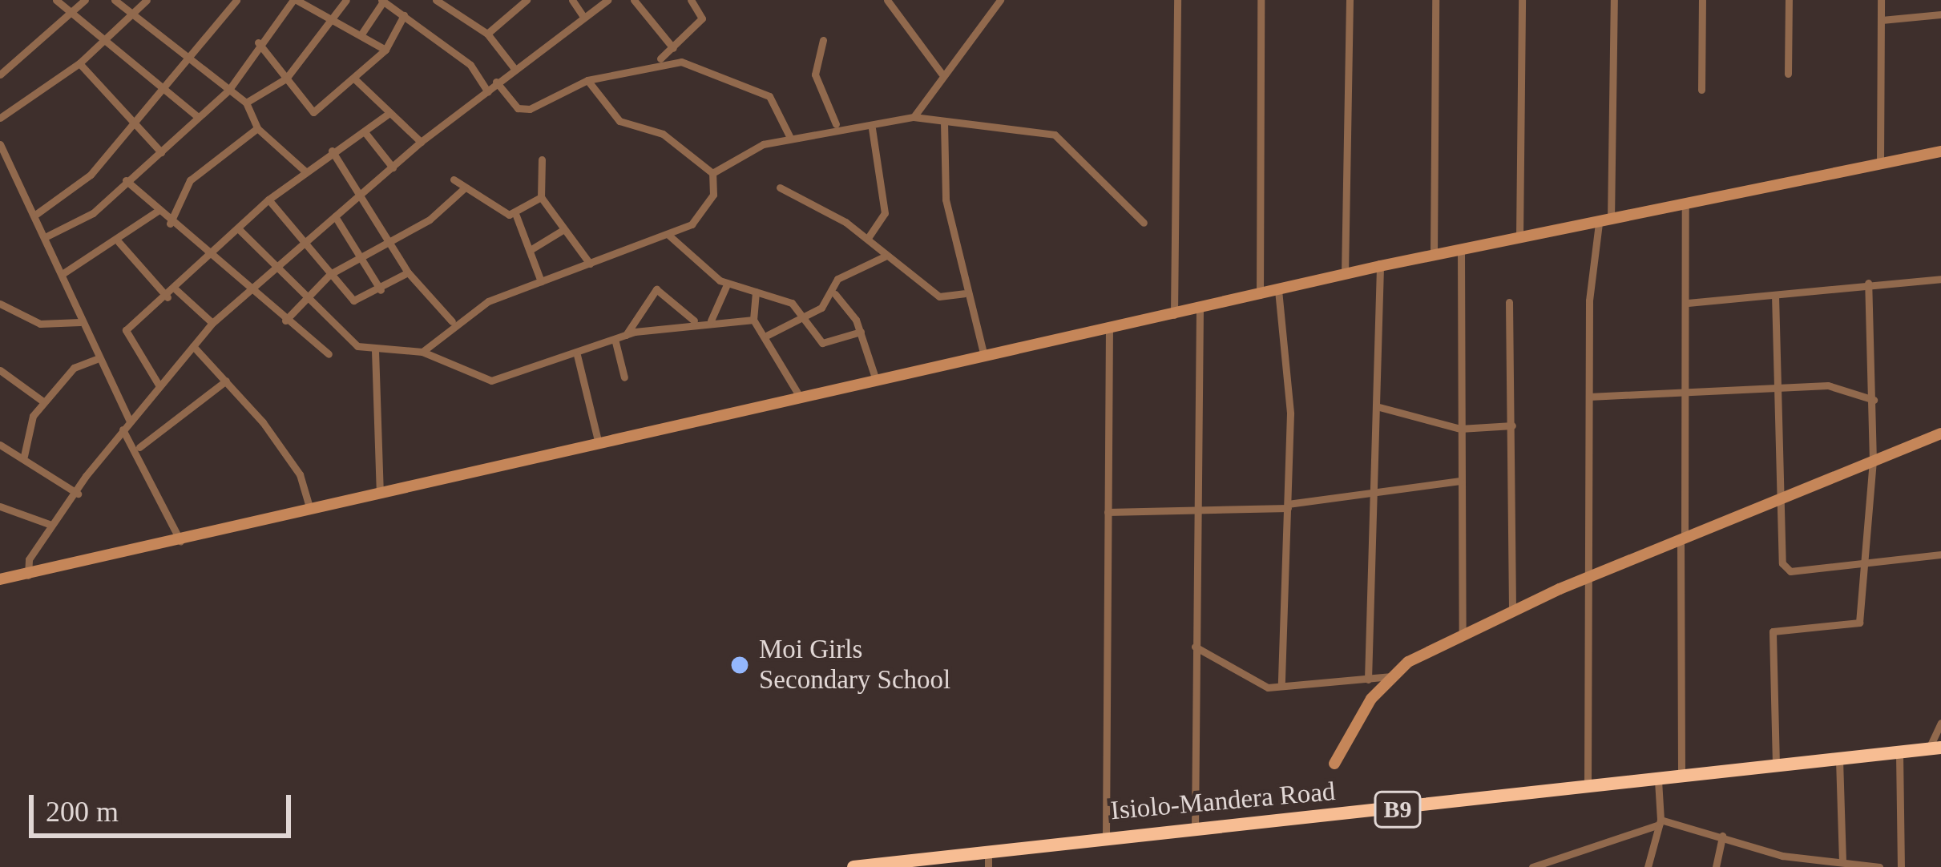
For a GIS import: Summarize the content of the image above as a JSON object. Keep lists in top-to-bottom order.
{
  "streets": {
    "highway": ["Isiolo-Mandera Road", "B9"]
  },
  "places": ["Moi Girls Secondary School"],
  "scale_bar": "200 m"
}
